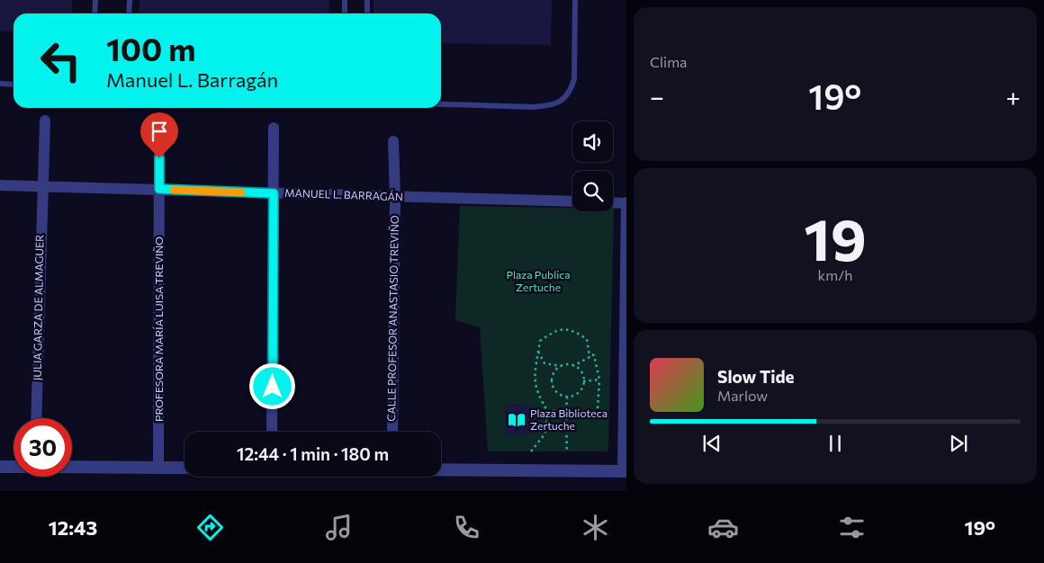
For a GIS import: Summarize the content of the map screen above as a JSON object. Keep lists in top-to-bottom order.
{
  "streets": {
    "street": [
      "MANUEL L. BARRAGÁN",
      "JULIA GARZA DE ALMAGUER",
      "CALLE PROFESOR ANASTASIO TREVIÑO",
      "PROFESORA MARÍA LUISA TREVIÑO"
    ]
  },
  "crossings": [
    ["MANUEL L. BARRAGÁN", "JULIA GARZA DE ALMAGUER"],
    ["MANUEL L. BARRAGÁN", "CALLE PROFESOR ANASTASIO TREVIÑO"],
    ["MANUEL L. BARRAGÁN", "PROFESORA MARÍA LUISA TREVIÑO"]
  ],
  "parks": ["Plaza Publica Zertuche"],
  "places": {
    "library": ["Plaza Biblioteca Zertuche"]
  },
  "page": {
    "tile": [
      "Clima",
      ["19", "km/h"]
    ],
    "turn": ["100 m", "Manuel L. Barragán"],
    "heat": ["−", "19°", "+"],
    "song": ["Slow Tide", "Marlow"],
    "limit": "30",
    "trip": "12:44 · 1 min · 180 m",
    "tabs": ["12:43", "19°"]
  }
}
